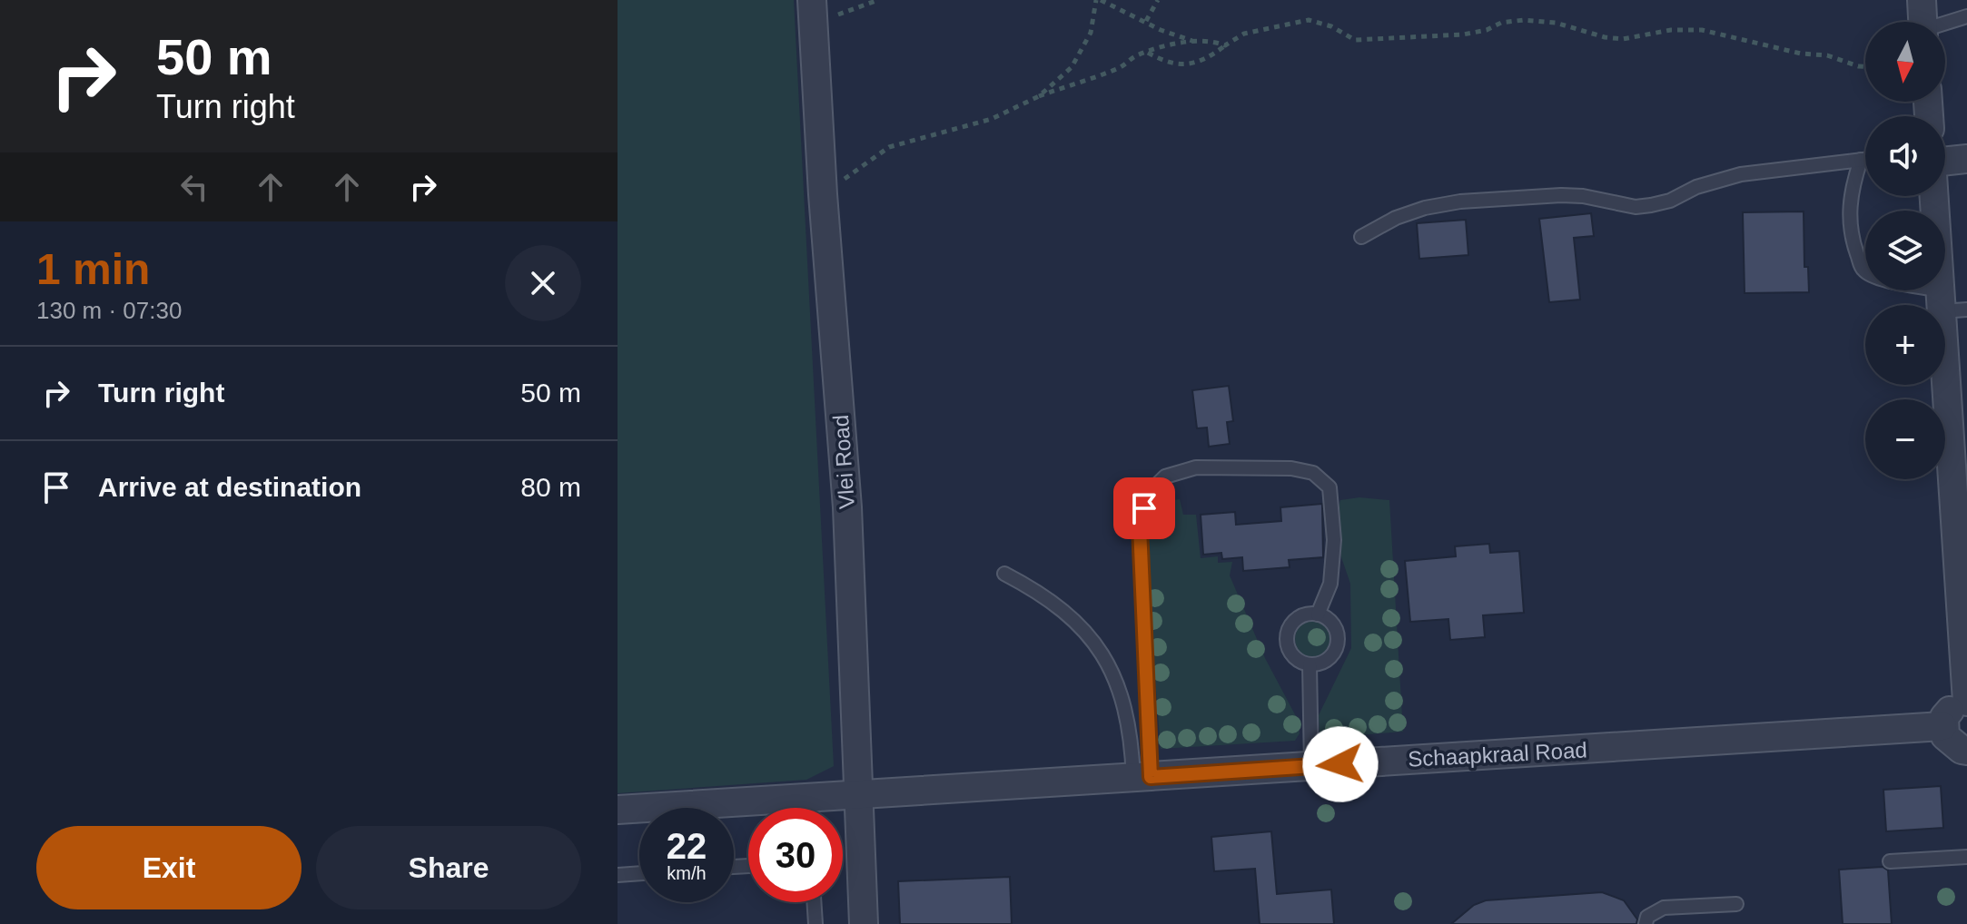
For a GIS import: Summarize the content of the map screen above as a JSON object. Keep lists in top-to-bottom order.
{
  "streets": {
    "street": ["Vlei Road", "Schaapkraal Road"]
  },
  "crossings": [
    ["Vlei Road", "Schaapkraal Road"]
  ],
  "north": "bottom",
  "page": {
    "turn": ["50 m", "Turn right"],
    "map_buttons": ["+", "−"],
    "heading": ["1 min", "130 m · 07:30"],
    "list": [
      {
        "name": "Turn right",
        "value": "50 m"
      },
      {
        "name": "Arrive at destination",
        "value": "80 m"
      }
    ],
    "speed": "22 km/h",
    "limit": "30",
    "buttons": ["Exit", "Share"]
  }
}
